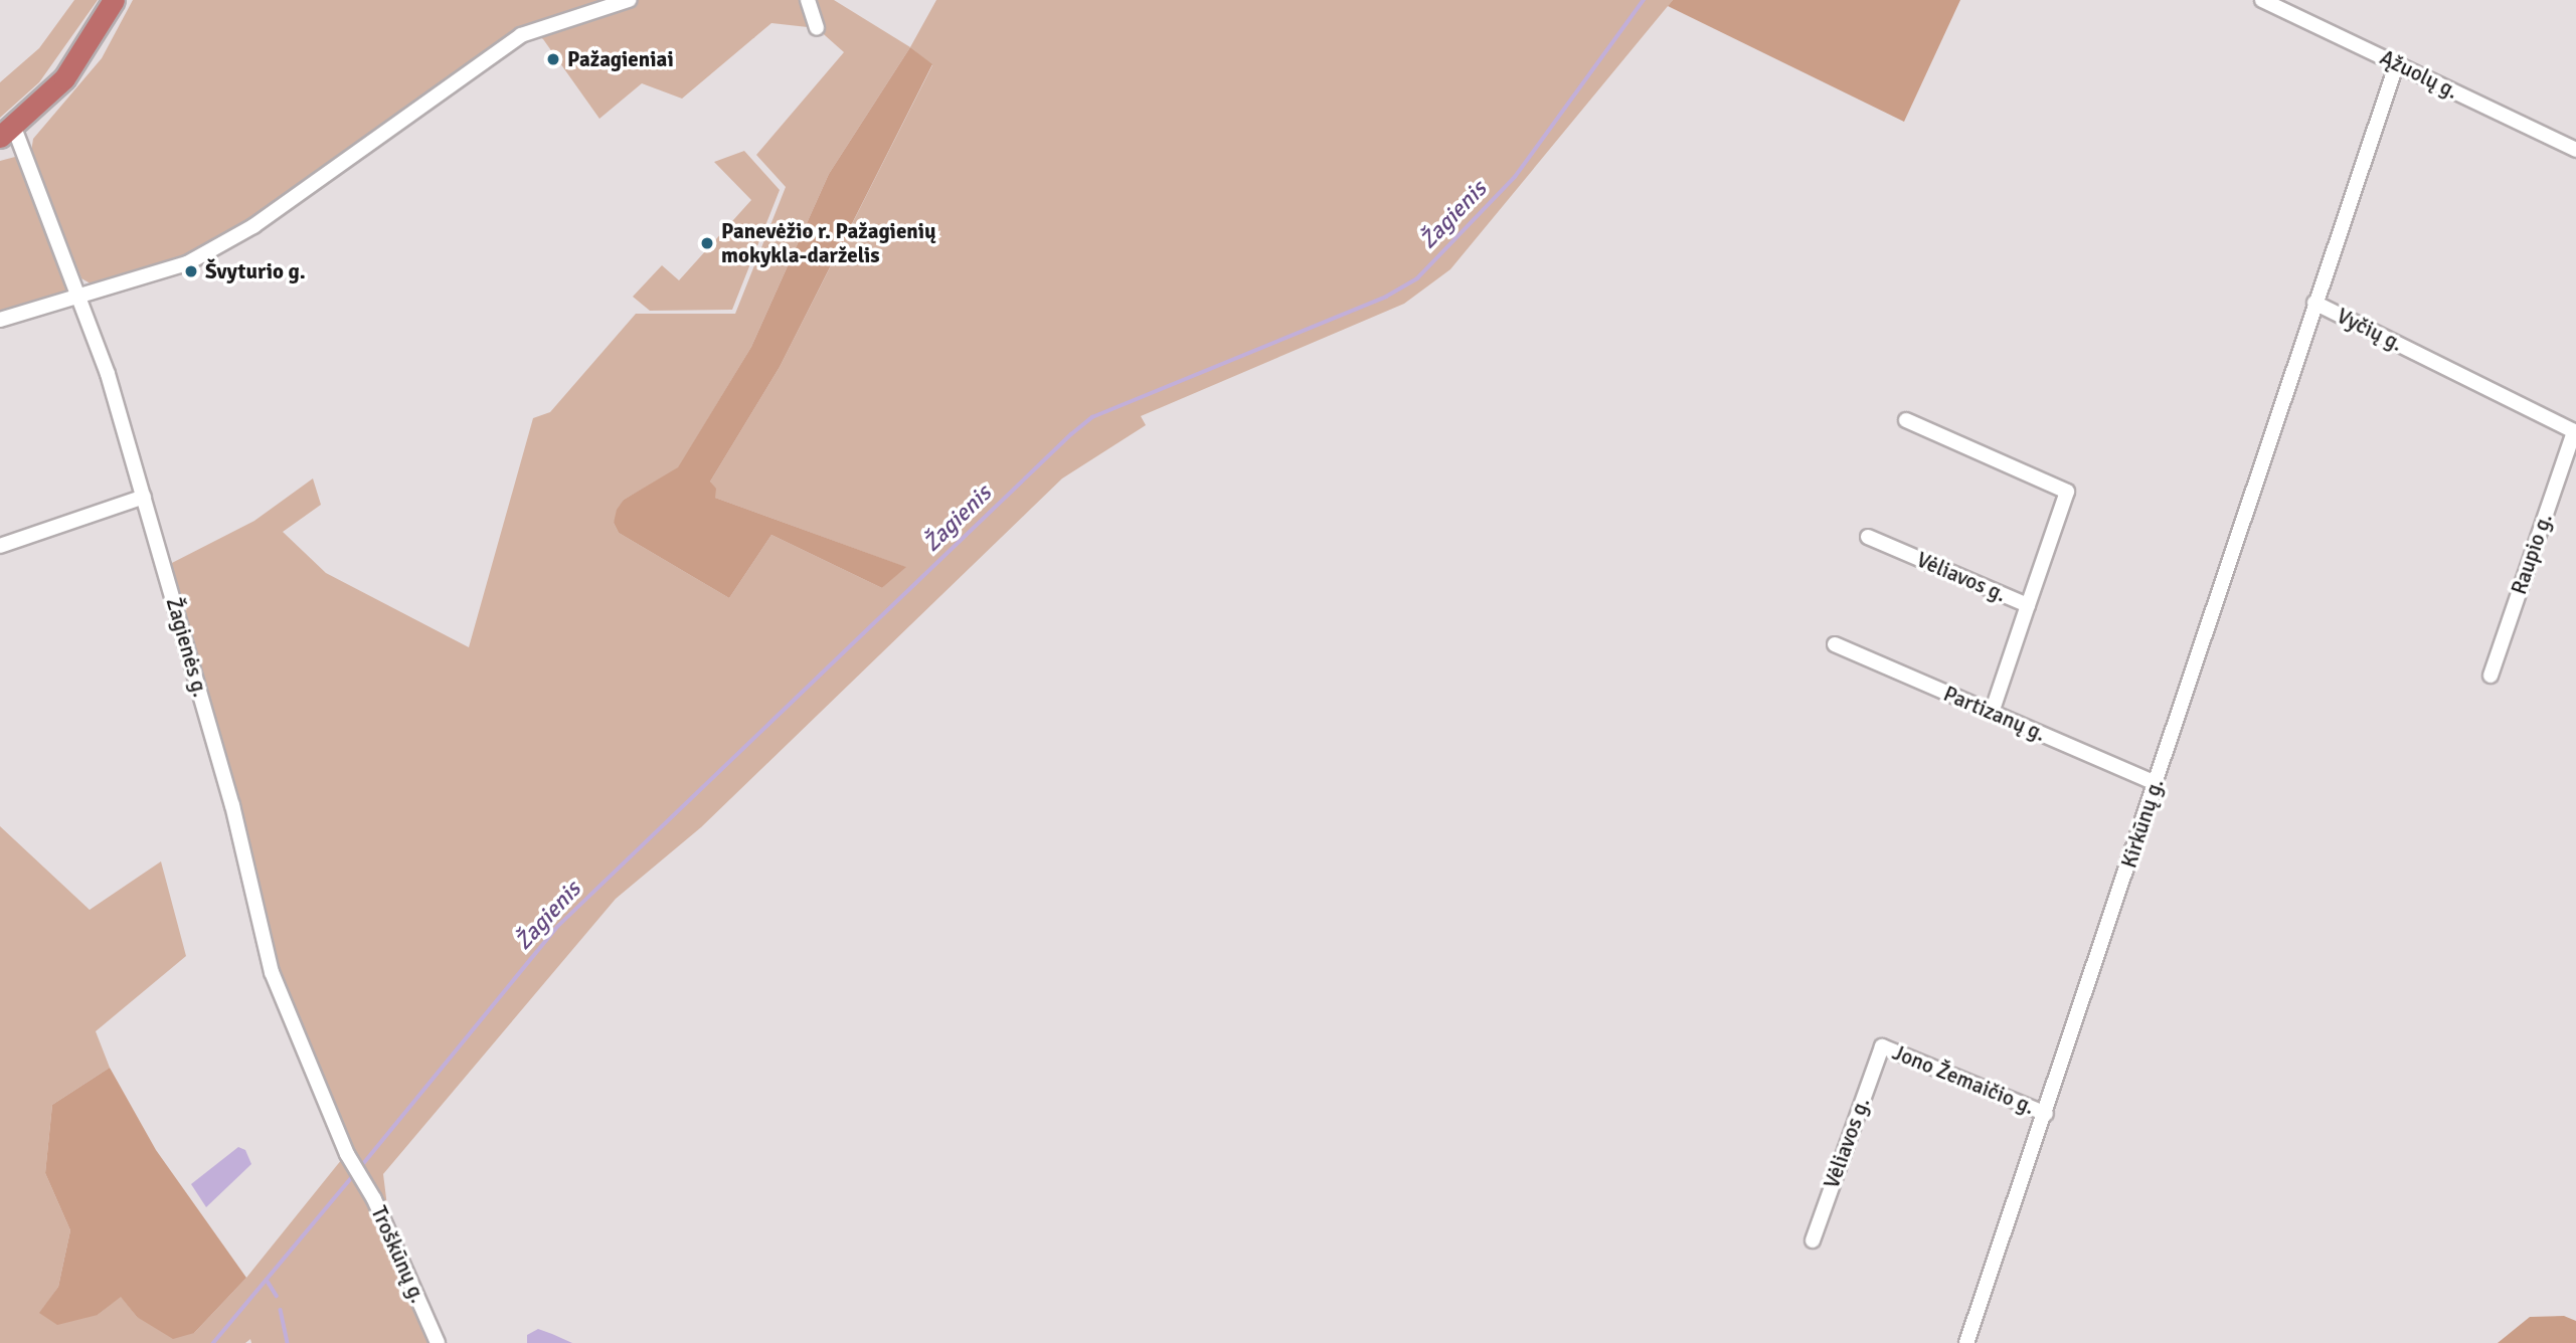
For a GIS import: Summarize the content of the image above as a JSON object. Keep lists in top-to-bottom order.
{
  "streets": {
    "street": [
      "Ąžuolų g.",
      "Vyčių g.",
      "Raupio g.",
      "Vėliavos g.",
      "Žagienės g.",
      "Partizanų g.",
      "Kirkūnų g.",
      "Jono Žemaičio g.",
      "Troškūnų g."
    ]
  },
  "crossings": [
    ["Ąžuolų g.", "Vyčių g."],
    ["Vyčių g.", "Raupio g."],
    ["Vyčių g.", "Kirkūnų g."],
    ["Vėliavos g.", "Partizanų g."],
    ["Vėliavos g.", "Jono Žemaičio g."],
    ["Žagienės g.", "Troškūnų g."],
    ["Partizanų g.", "Kirkūnų g."],
    ["Kirkūnų g.", "Jono Žemaičio g."]
  ],
  "water": ["Žagienis"],
  "places": ["Pažagieniai", "Panevėžio r. Pažagienių mokykla-darželis", "Švyturio g."]
}
